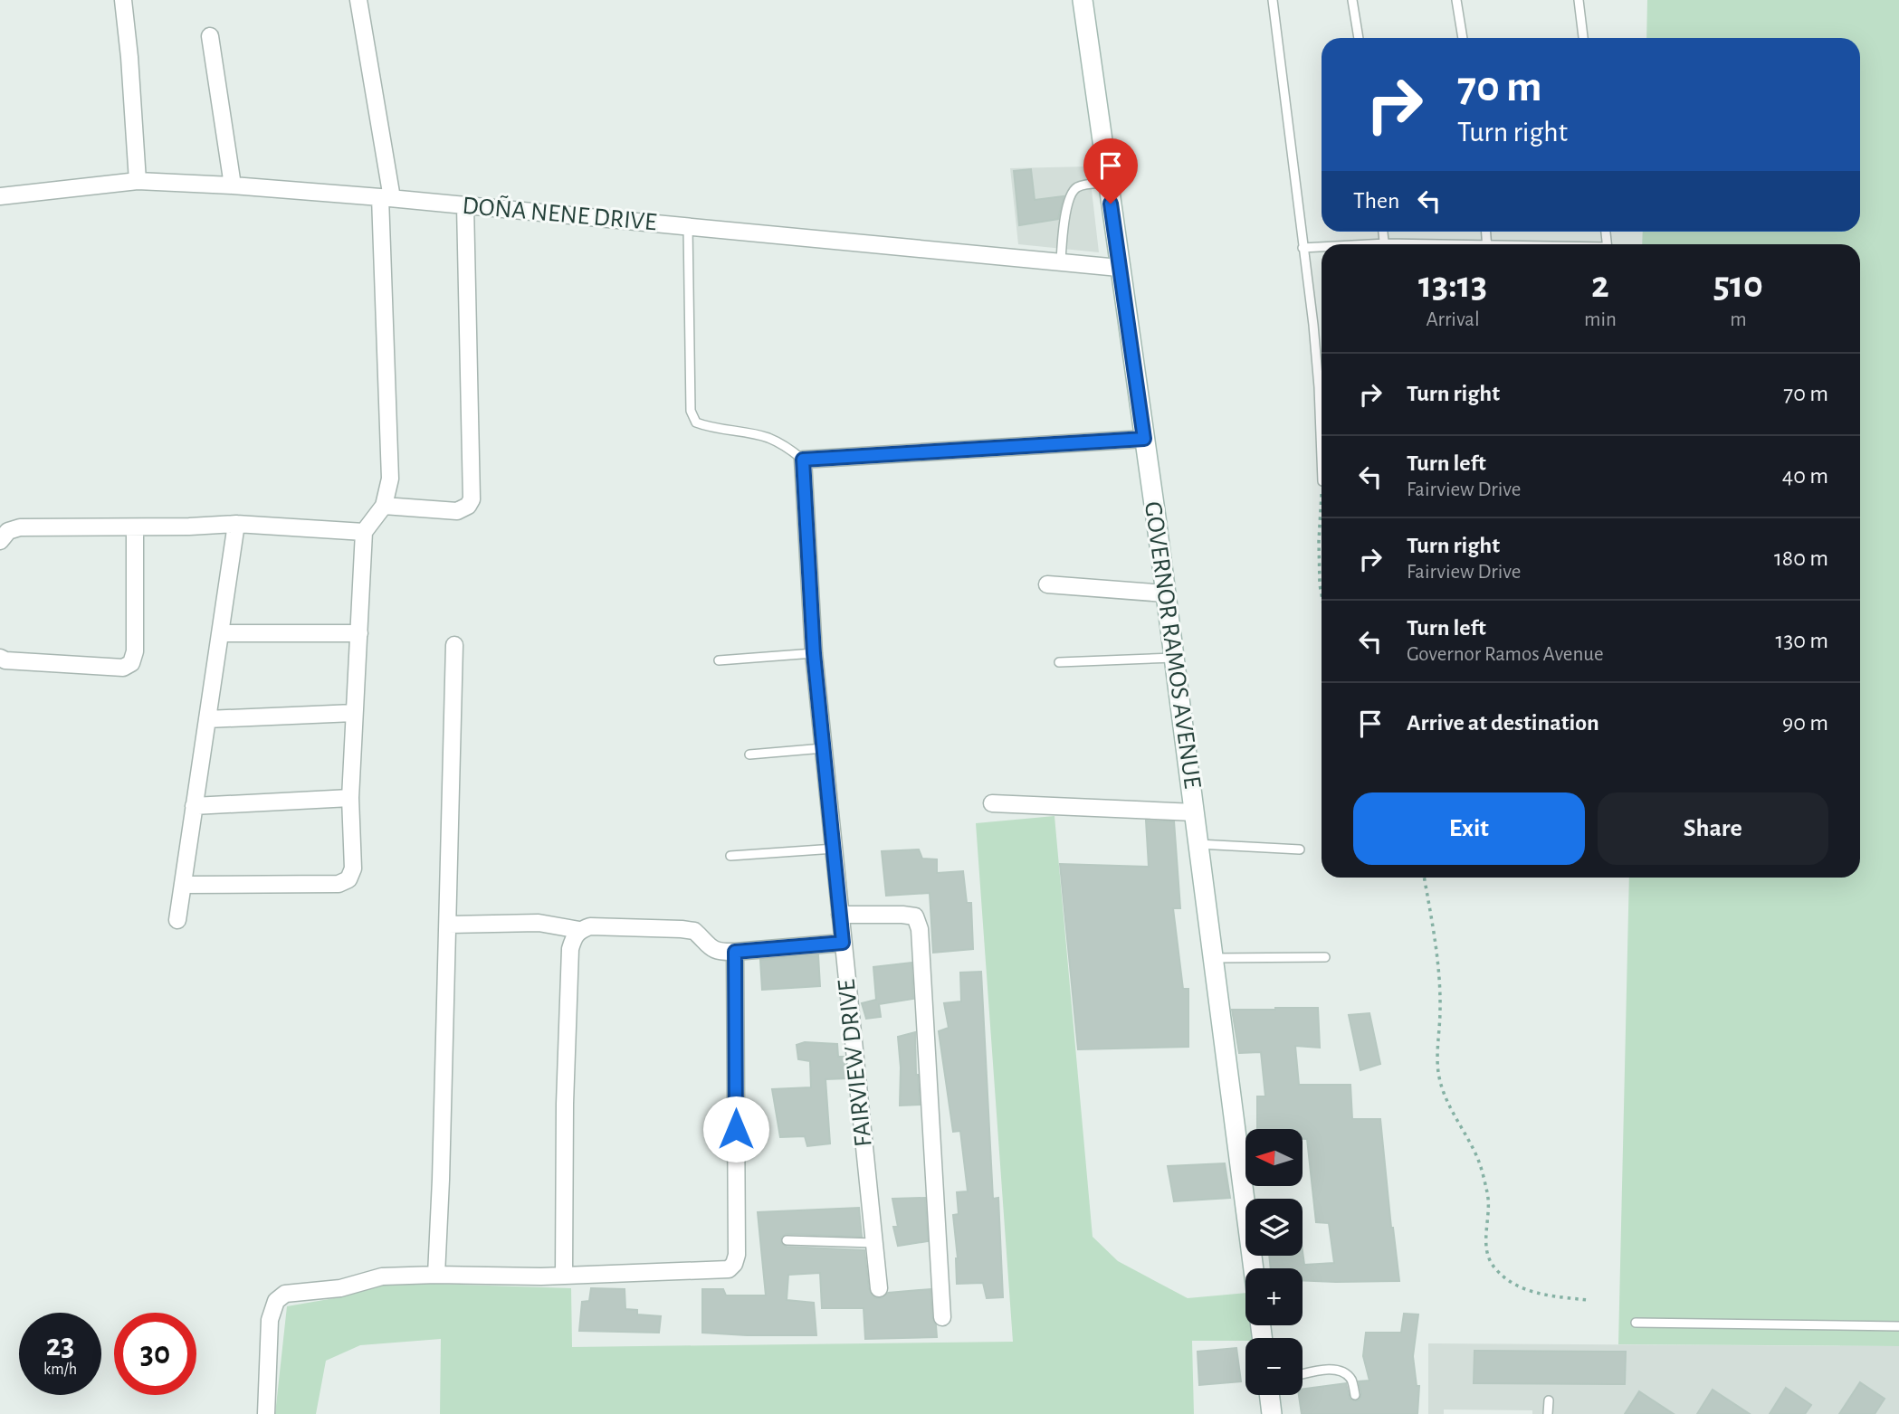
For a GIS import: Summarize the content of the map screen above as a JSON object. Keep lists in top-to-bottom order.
{
  "streets": {
    "main road": ["GOVERNOR RAMOS AVENUE"],
    "street": ["DOÑA NENE DRIVE", "FAIRVIEW DRIVE"]
  },
  "crossings": [
    ["DOÑA NENE DRIVE", "GOVERNOR RAMOS AVENUE"]
  ],
  "north": "left",
  "page": {
    "turn": ["70 m", "Turn right"],
    "then": "Then",
    "eta": [
      "13:13",
      "Arrival",
      "2",
      "min",
      "510",
      "m"
    ],
    "list": [
      {
        "name": "Turn right",
        "value": "70 m"
      },
      {
        "name": "Turn left",
        "note": "Fairview Drive",
        "value": "40 m"
      },
      {
        "name": "Turn right",
        "note": "Fairview Drive",
        "value": "180 m"
      },
      {
        "name": "Turn left",
        "note": "Governor Ramos Avenue",
        "value": "130 m"
      },
      {
        "name": "Arrive at destination",
        "value": "90 m"
      }
    ],
    "buttons": ["Exit", "Share"],
    "map_buttons": ["+", "−"],
    "speed": "23 km/h",
    "limit": "30"
  }
}
